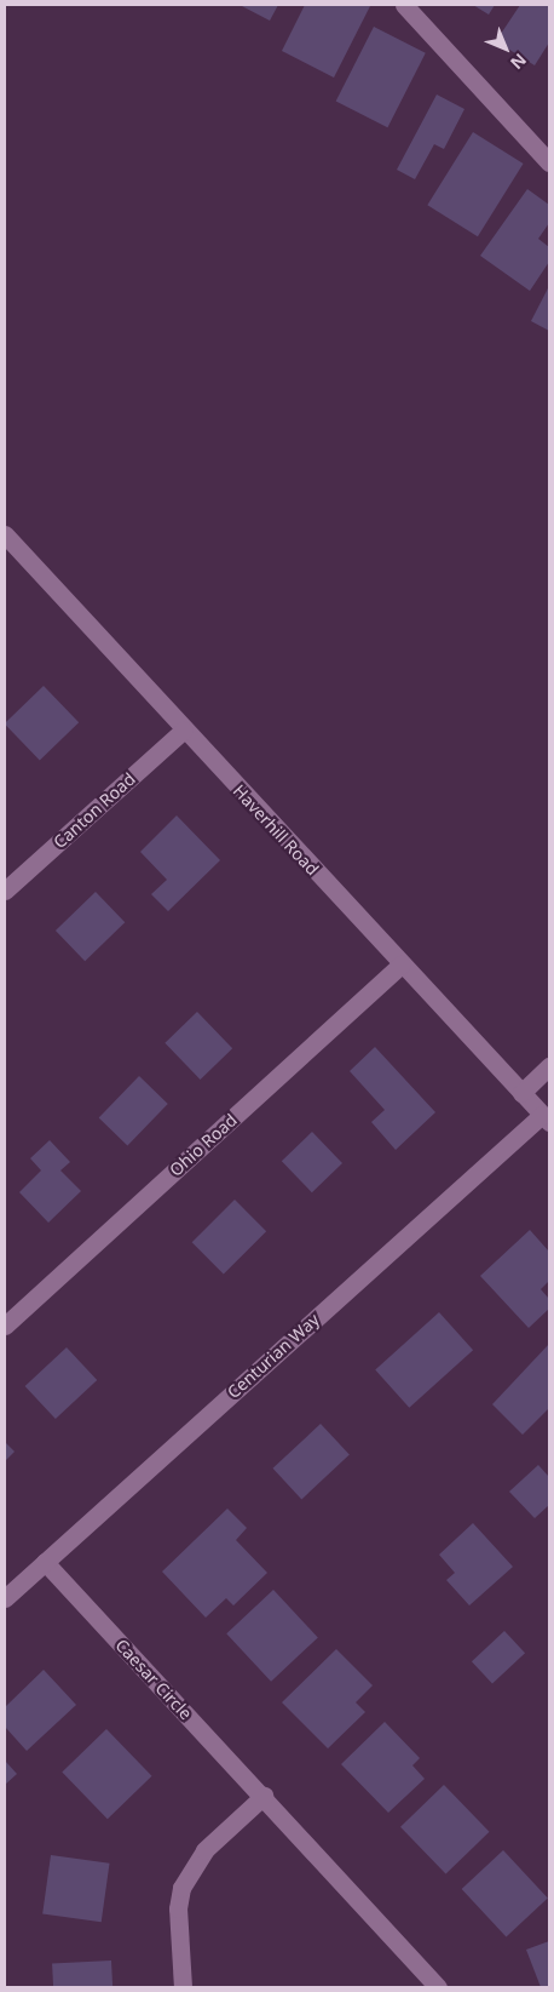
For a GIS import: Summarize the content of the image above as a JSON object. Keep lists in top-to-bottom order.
{
  "streets": {
    "street": [
      "Canton Road",
      "Haverhill Road",
      "Ohio Road",
      "Centurian Way",
      "Caesar Circle"
    ]
  },
  "crossings": [
    ["Canton Road", "Haverhill Road"],
    ["Haverhill Road", "Ohio Road"],
    ["Haverhill Road", "Centurian Way"],
    ["Centurian Way", "Caesar Circle"]
  ],
  "north": "bottom right"
}
